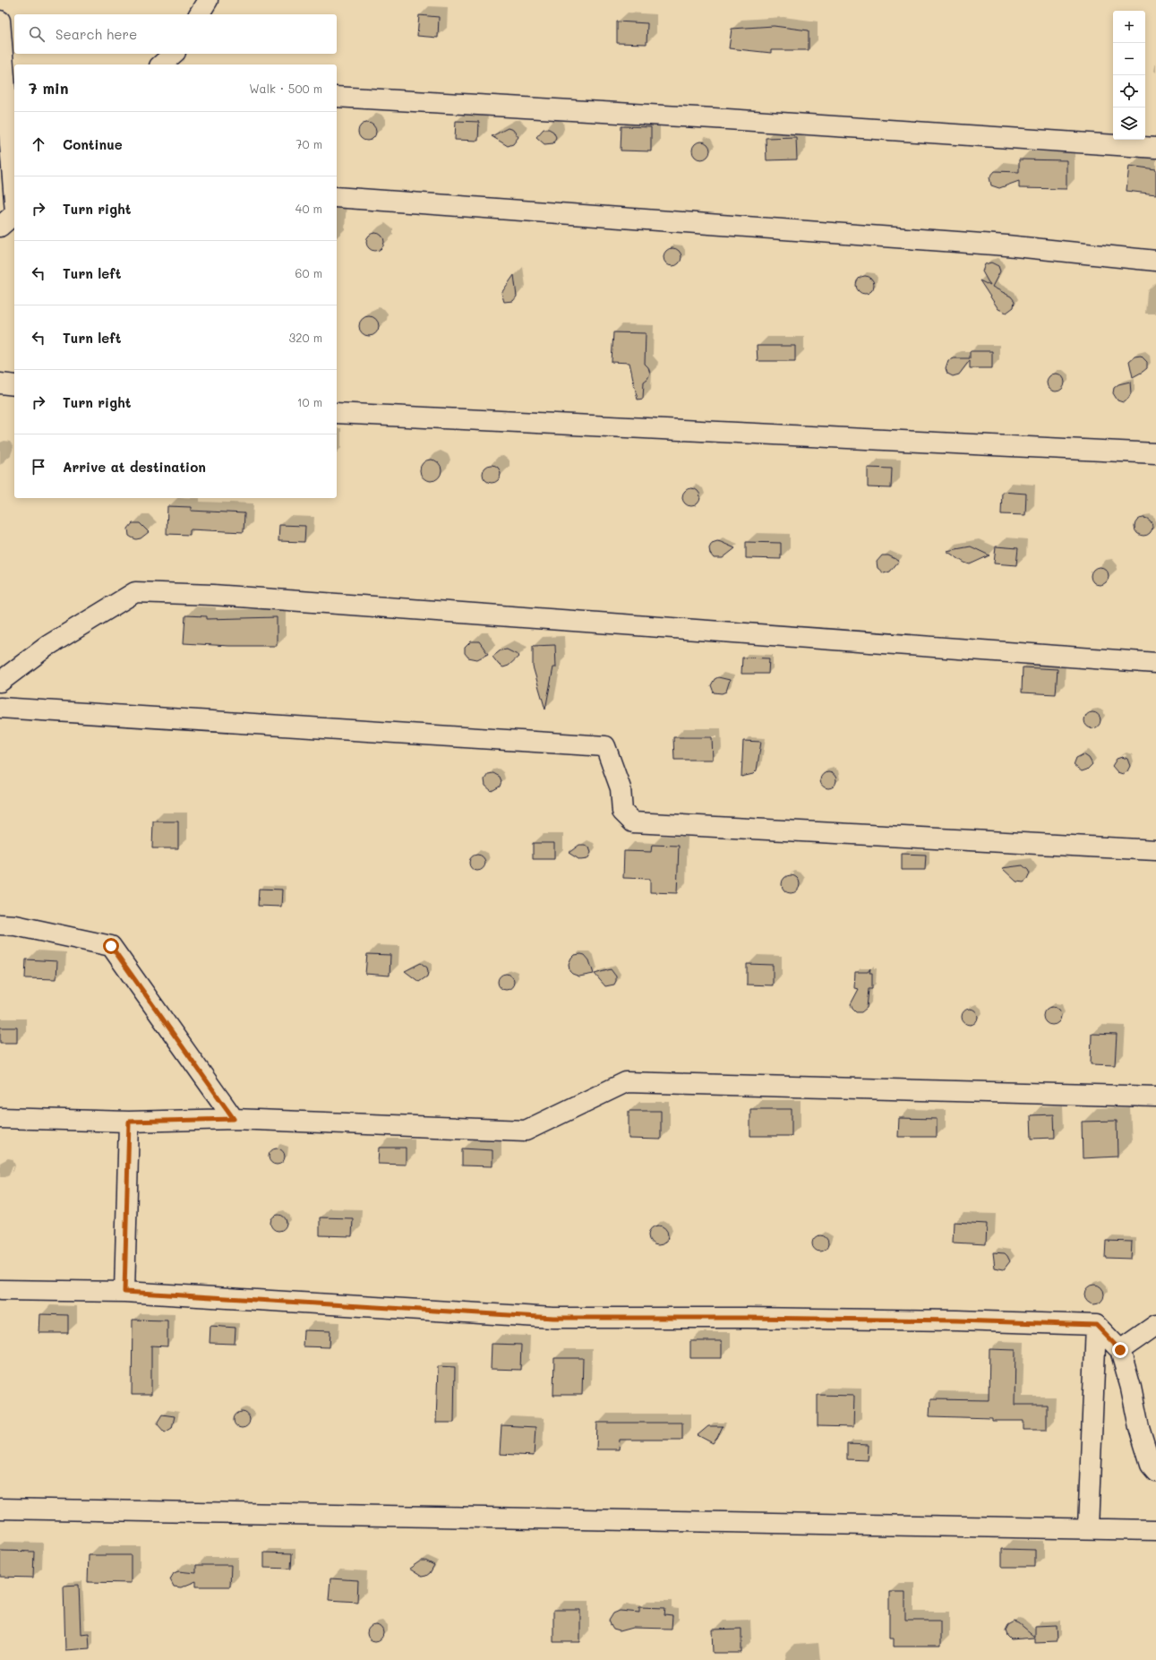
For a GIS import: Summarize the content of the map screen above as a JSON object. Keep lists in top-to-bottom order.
{
  "page": {
    "map_buttons": ["+", "−"],
    "search": "Search here",
    "heading": ["7 min", "Walk · 500 m"],
    "list": [
      ["Continue", "70 m"],
      ["Turn right", "40 m"],
      ["Turn left", "60 m"],
      ["Turn left", "320 m"],
      ["Turn right", "10 m"],
      "Arrive at destination"
    ]
  }
}
